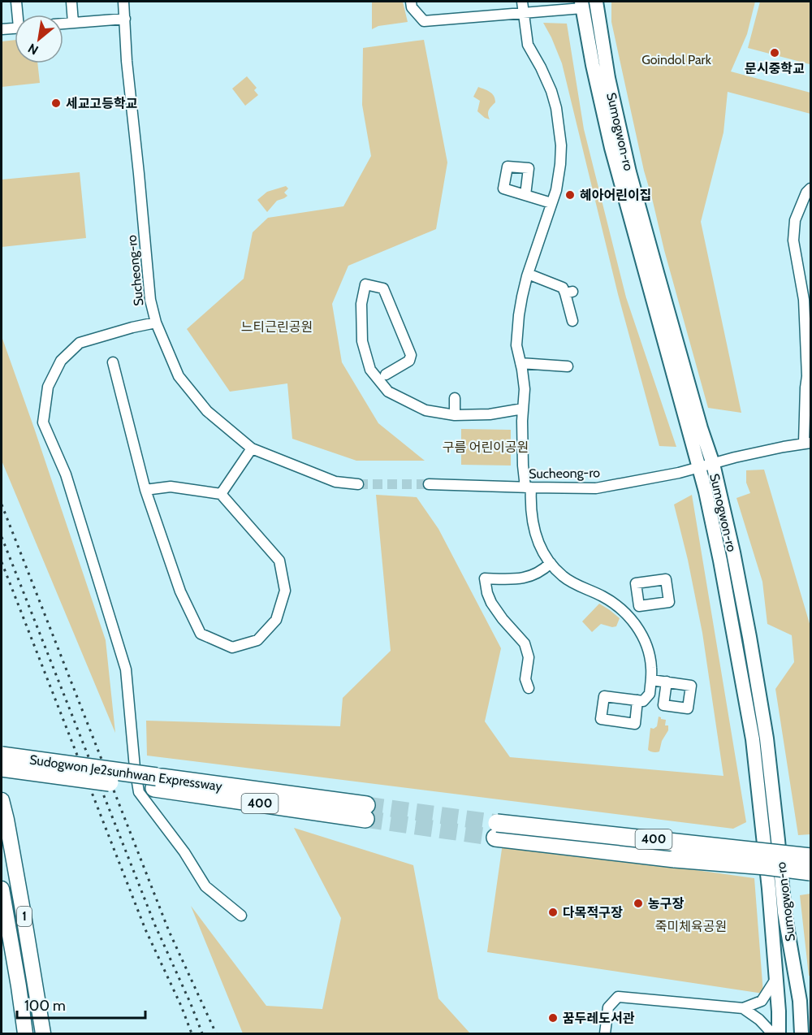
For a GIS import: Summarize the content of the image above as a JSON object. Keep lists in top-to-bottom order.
{
  "streets": {
    "highway": ["Sudogwon Je2sunhwan Expressway", "400"],
    "main road": ["1"],
    "street": ["Sumogwon-ro", "Sucheong-ro"]
  },
  "crossings": [
    ["Sumogwon-ro", "Sucheong-ro"]
  ],
  "parks": [
    "Goindol Park",
    "느티근린공원",
    "구름 어린이공원",
    "죽미체육공원"
  ],
  "places": [
    "문시중학교",
    "세교고등학교",
    "혜아어린이집",
    "농구장",
    "다목적구장",
    "꿈두레도서관"
  ],
  "scale_bar": "100 m",
  "north": "bottom left"
}
